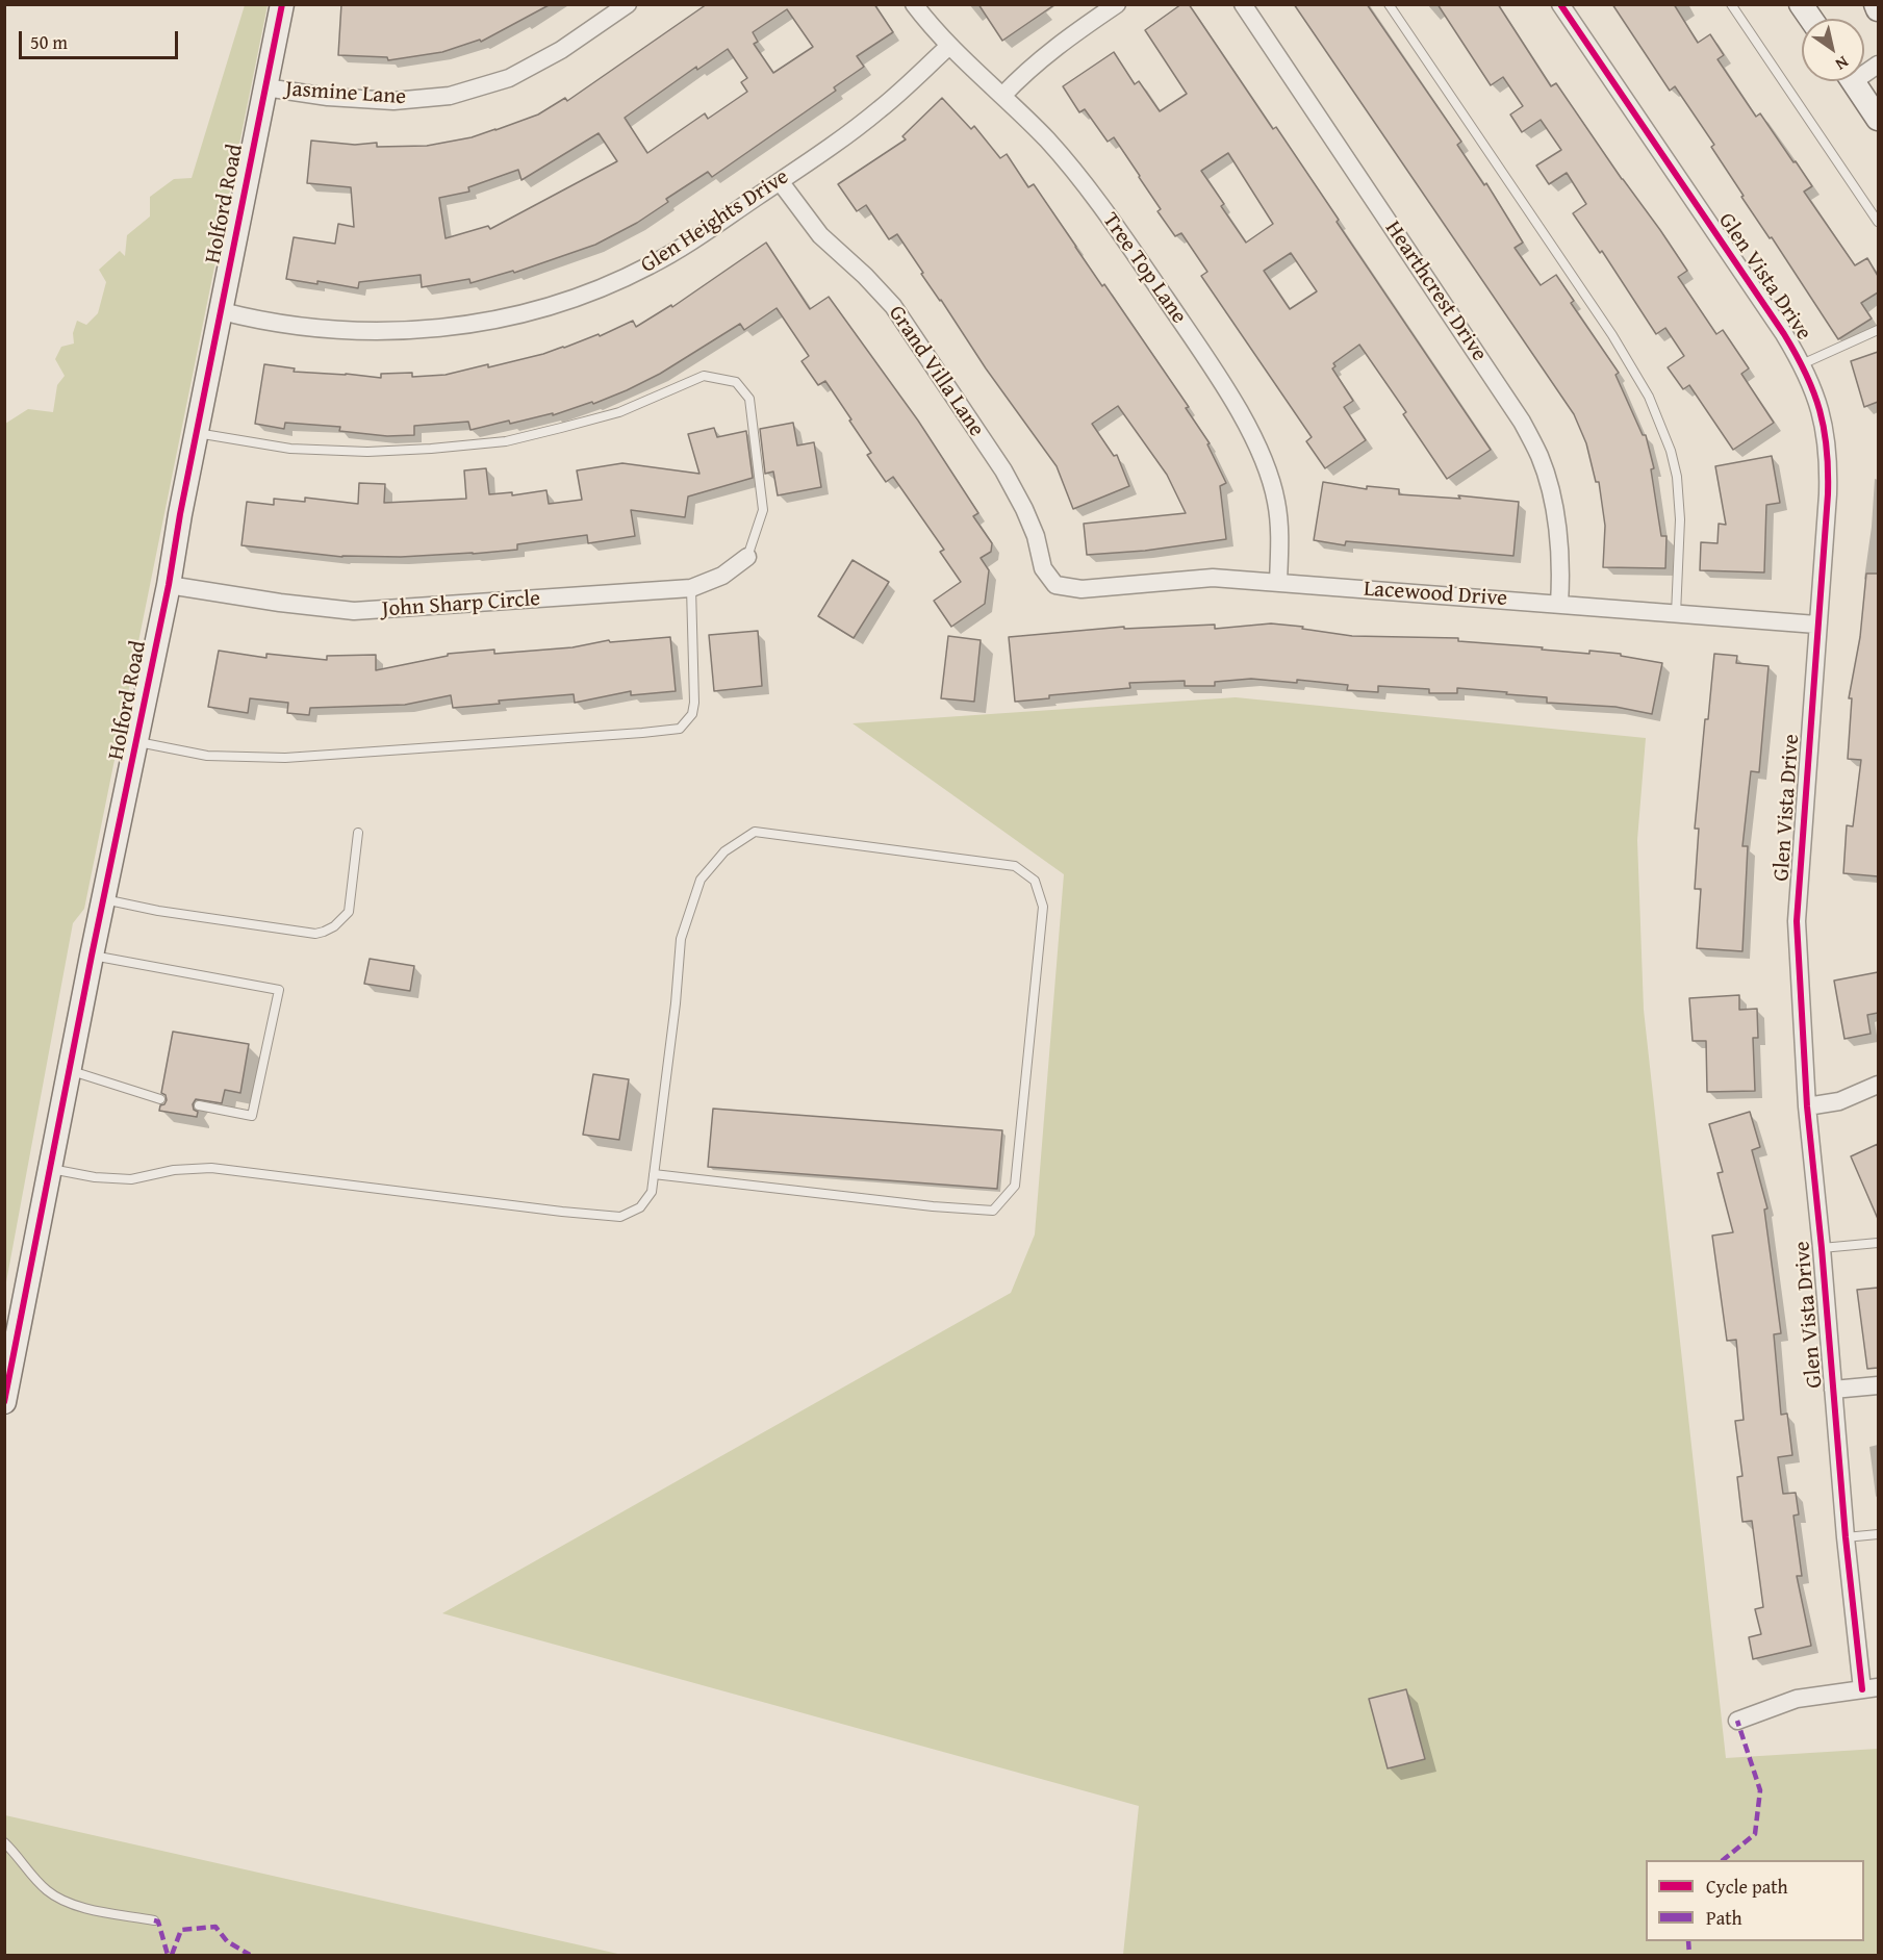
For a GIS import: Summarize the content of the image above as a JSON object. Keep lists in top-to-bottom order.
{
  "streets": {
    "street": [
      "Jasmine Lane",
      "Holford Road",
      "Glen Heights Drive",
      "Tree Top Lane",
      "Glen Vista Drive",
      "Hearthcrest Drive",
      "Grand Villa Lane",
      "Lacewood Drive",
      "John Sharp Circle"
    ]
  },
  "crossings": [
    ["Jasmine Lane", "Holford Road"],
    ["Holford Road", "Glen Heights Drive"],
    ["Holford Road", "John Sharp Circle"],
    ["Glen Heights Drive", "Tree Top Lane"],
    ["Glen Heights Drive", "Grand Villa Lane"],
    ["Tree Top Lane", "Lacewood Drive"],
    ["Glen Vista Drive", "Lacewood Drive"],
    ["Hearthcrest Drive", "Lacewood Drive"],
    ["Grand Villa Lane", "Lacewood Drive"]
  ],
  "legend": ["Cycle path", "Path"],
  "scale_bar": "50 m",
  "north": "bottom right"
}
